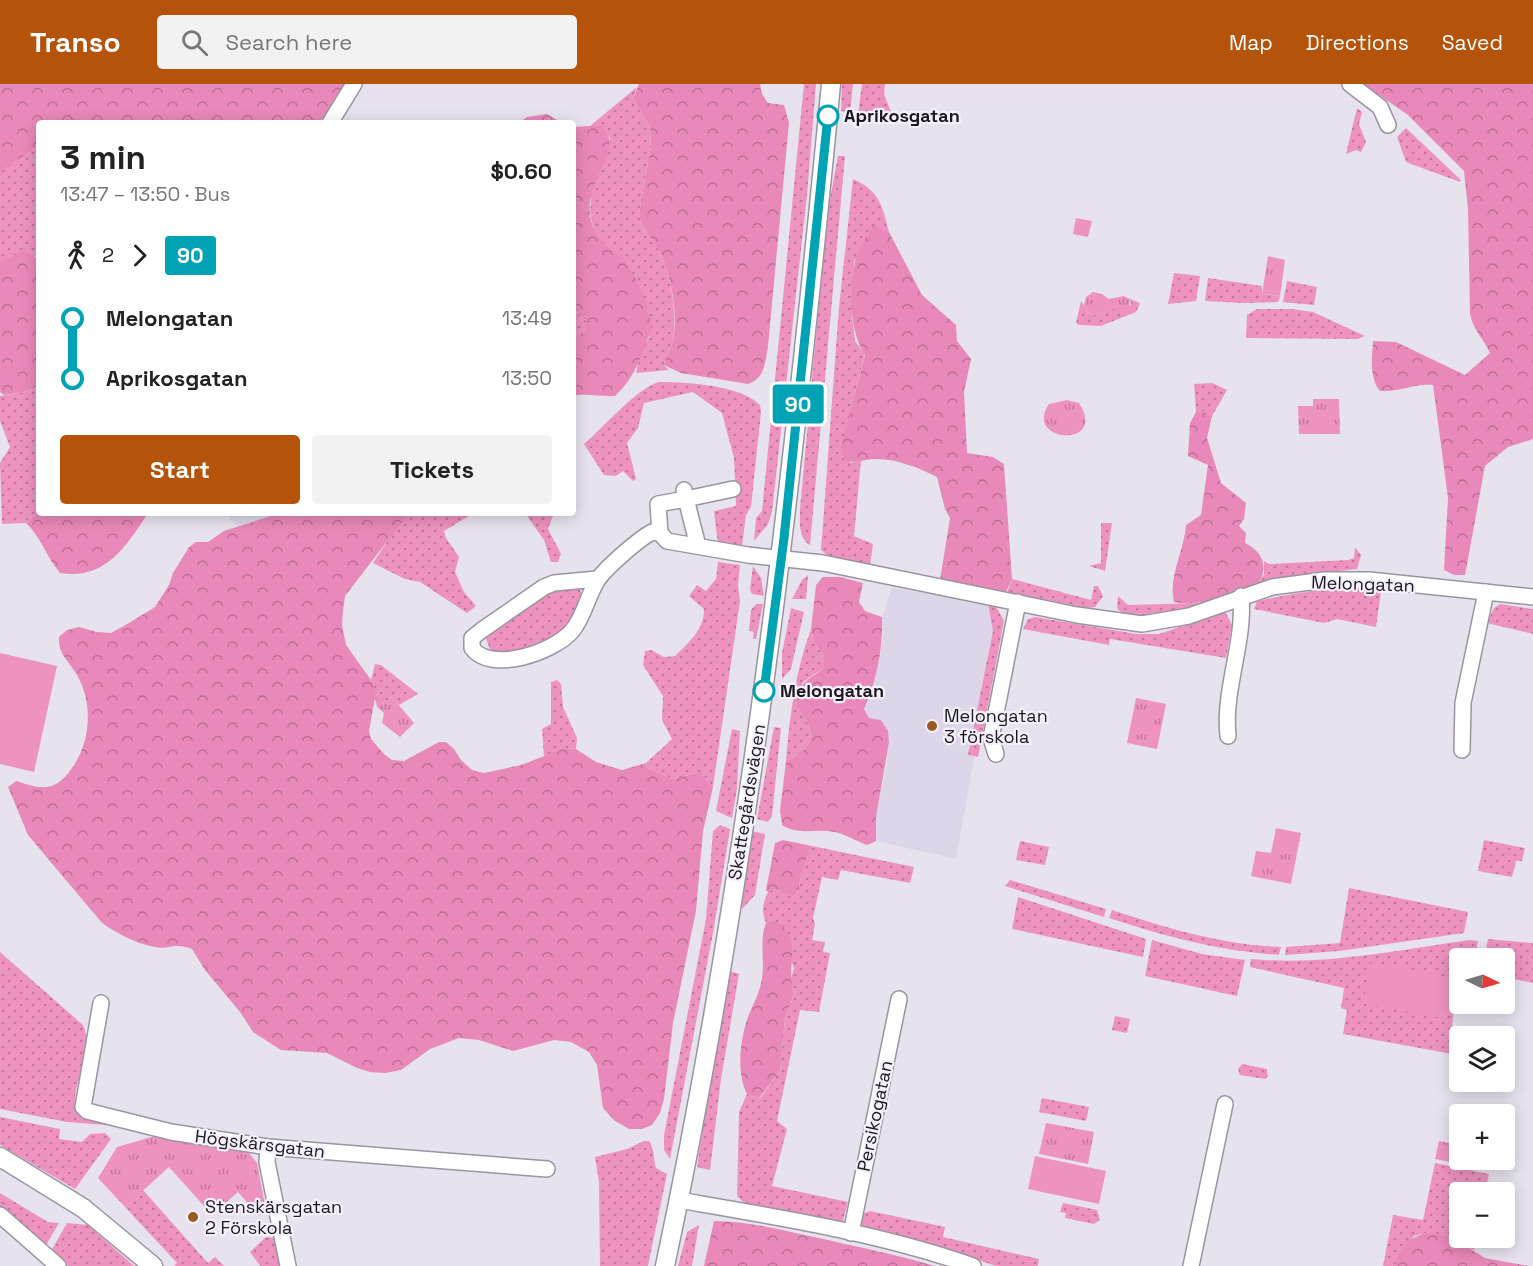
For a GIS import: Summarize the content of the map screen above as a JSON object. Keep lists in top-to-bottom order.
{
  "streets": {
    "street": [
      "Melongatan",
      "Skattegårdsvägen",
      "Persikogatan",
      "Högskärsgatan"
    ]
  },
  "crossings": [
    ["Melongatan", "Skattegårdsvägen"]
  ],
  "places": [
    "Aprikosgatan",
    "Melongatan",
    "Melongatan 3 förskola",
    "Stenskärsgatan 2 Förskola"
  ],
  "lines": ["bus line 90"],
  "north": "right",
  "page": {
    "header": "Transo",
    "search": "Search here",
    "nav": ["Map", "Directions", "Saved"],
    "on_map": "90",
    "heading": ["3 min", "13:47 – 13:50 · Bus", "$0.60"],
    "legs": ["2", "90"],
    "list": [
      {
        "name": "Melongatan",
        "value": "13:49"
      },
      {
        "name": "Aprikosgatan",
        "value": "13:50"
      }
    ],
    "buttons": ["Start", "Tickets"],
    "map_buttons": ["+", "−"]
  }
}
